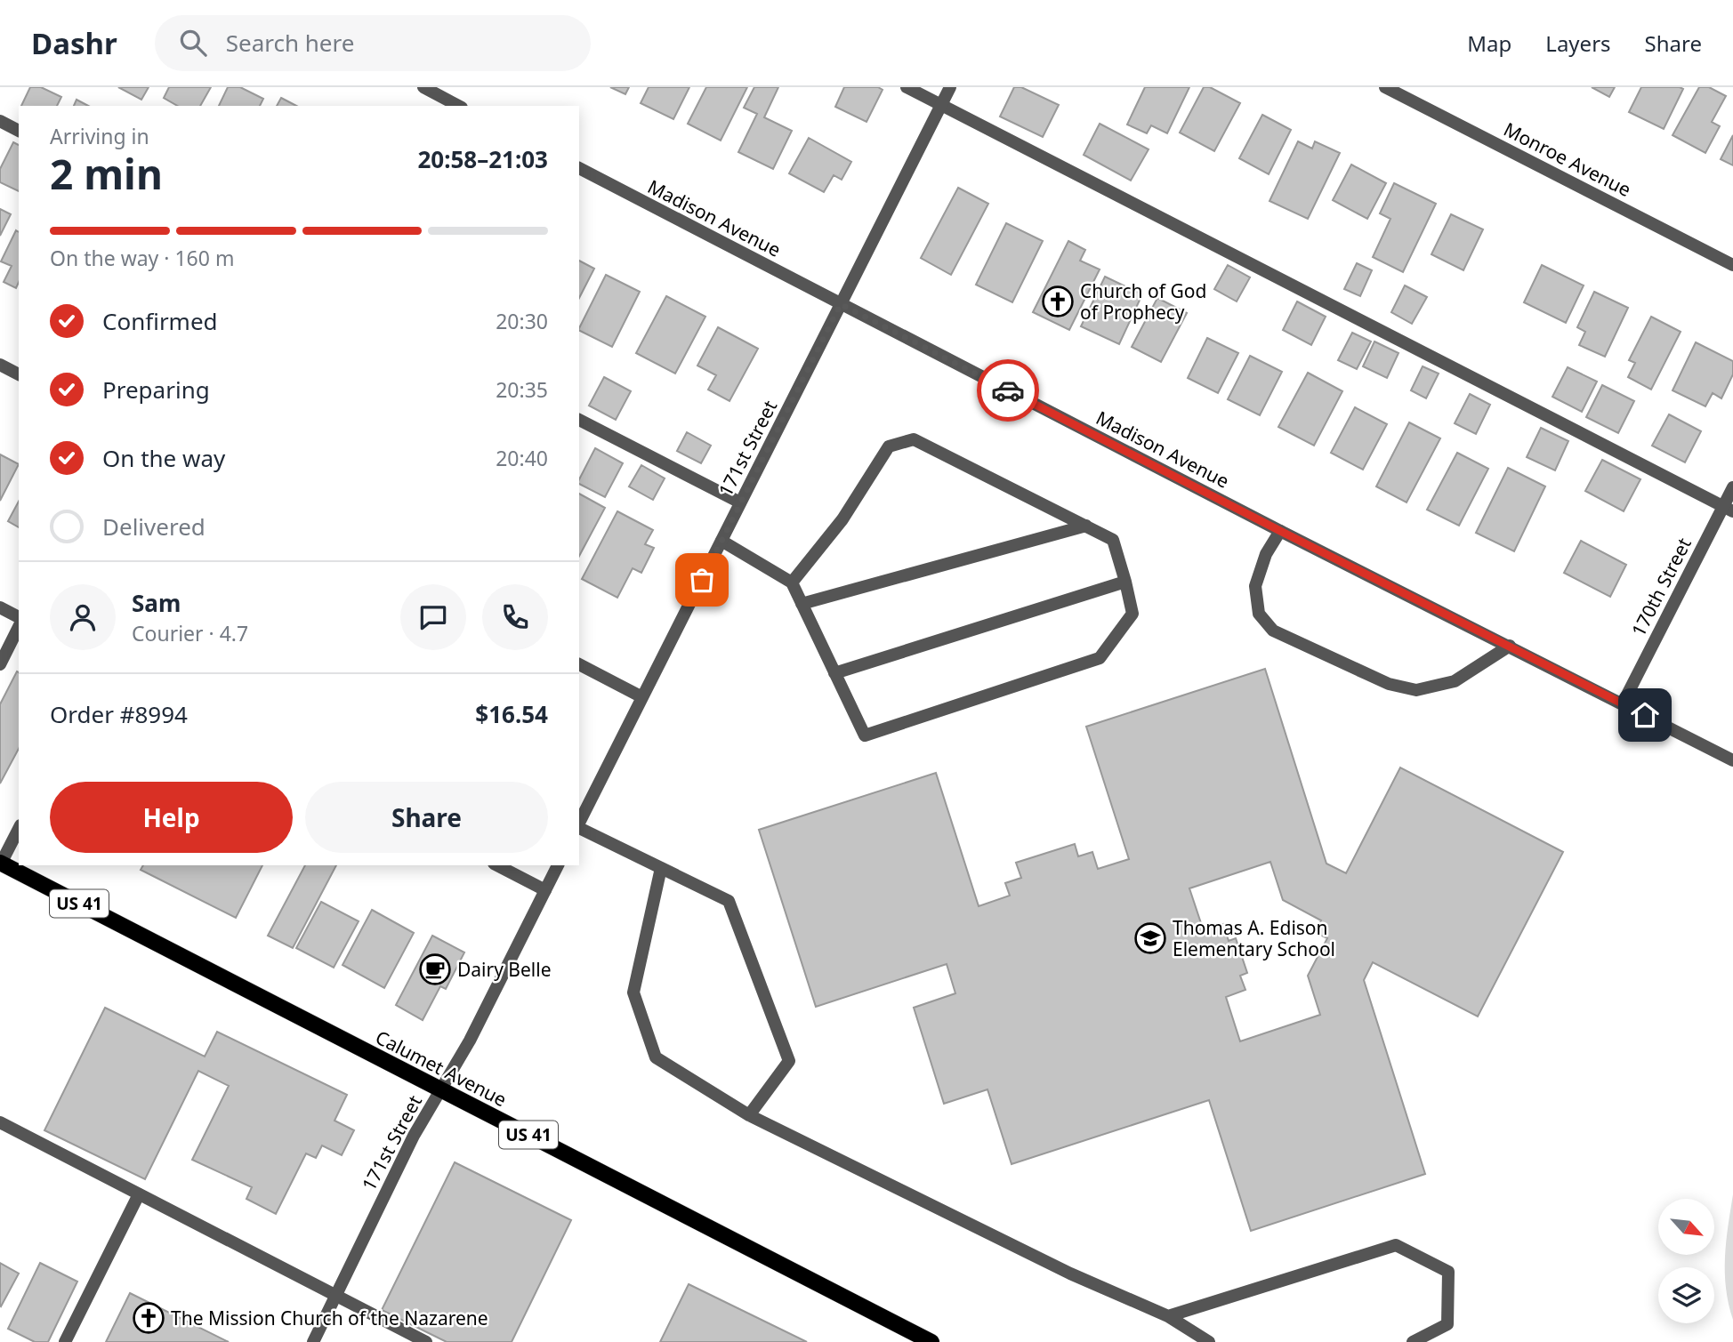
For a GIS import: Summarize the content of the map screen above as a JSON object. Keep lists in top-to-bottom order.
{
  "streets": {
    "main road": ["US 41", "Calumet Avenue"],
    "street": [
      "Monroe Avenue",
      "Madison Avenue",
      "171st Street",
      "170th Street"
    ]
  },
  "crossings": [
    ["Madison Avenue", "171st Street"],
    ["Madison Avenue", "170th Street"],
    ["171st Street", "Calumet Avenue"]
  ],
  "places": {
    "church": ["Church of God of Prophecy", "The Mission Church of the Nazarene"],
    "school or university": ["Thomas A. Edison Elementary School"],
    "cafe": ["Dairy Belle"]
  },
  "north": "bottom right",
  "page": {
    "header": "Dashr",
    "search": "Search here",
    "nav": ["Map", "Layers", "Share"],
    "heading": ["2 min", "Arriving in", "20:58–21:03"],
    "panel": [
      "Sam",
      "Courier · 4.7",
      "Order #8994",
      "$16.54"
    ],
    "bar": "On the way · 160 m",
    "list": [
      ["Confirmed", "20:30"],
      ["Preparing", "20:35"],
      ["On the way", "20:40"],
      "Delivered"
    ],
    "buttons": ["Help", "Share"]
  }
}
